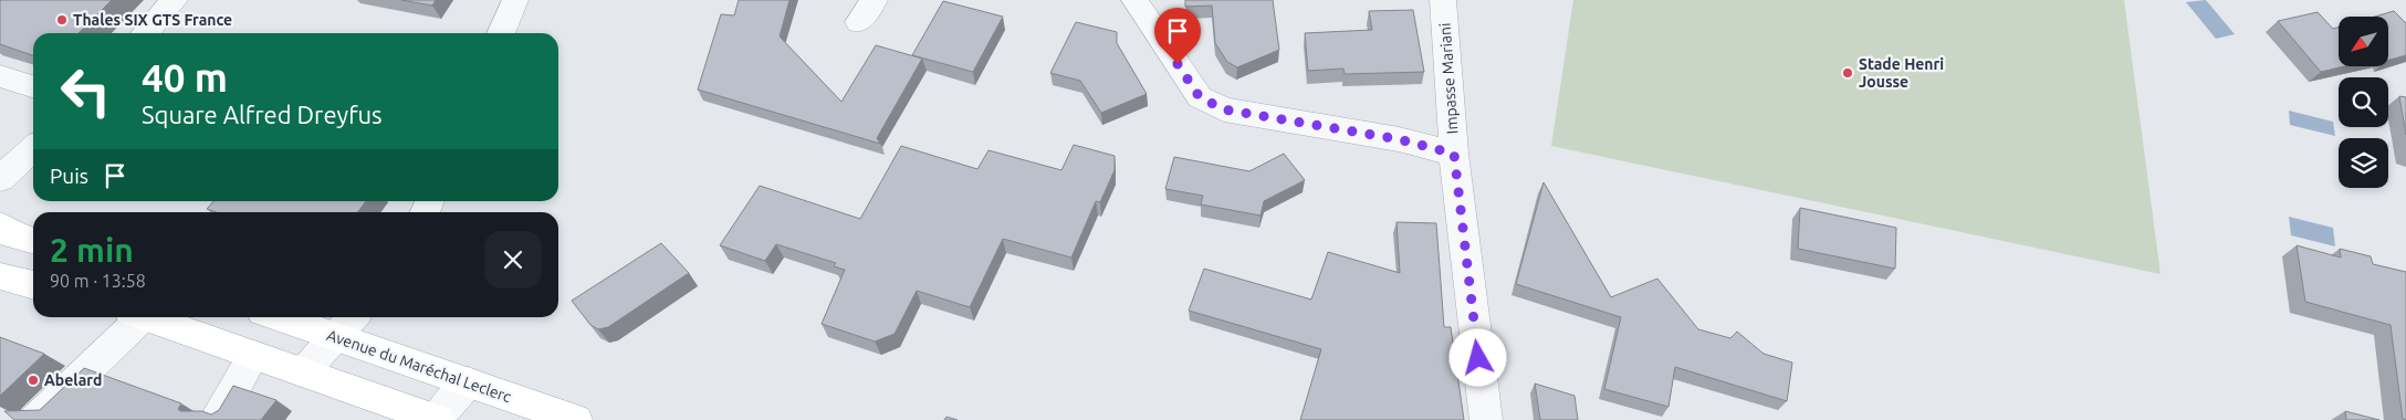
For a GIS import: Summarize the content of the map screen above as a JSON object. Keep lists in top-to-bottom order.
{
  "streets": {
    "main road": ["Avenue du Maréchal Leclerc"],
    "street": ["Impasse Mariani"]
  },
  "places": ["Thales SIX GTS France", "Stade Henri Jousse", "Abelard"],
  "north": "bottom left",
  "page": {
    "turn": ["40 m", "Square Alfred Dreyfus"],
    "then": "Puis",
    "heading": ["2 min", "90 m · 13:58"]
  }
}
